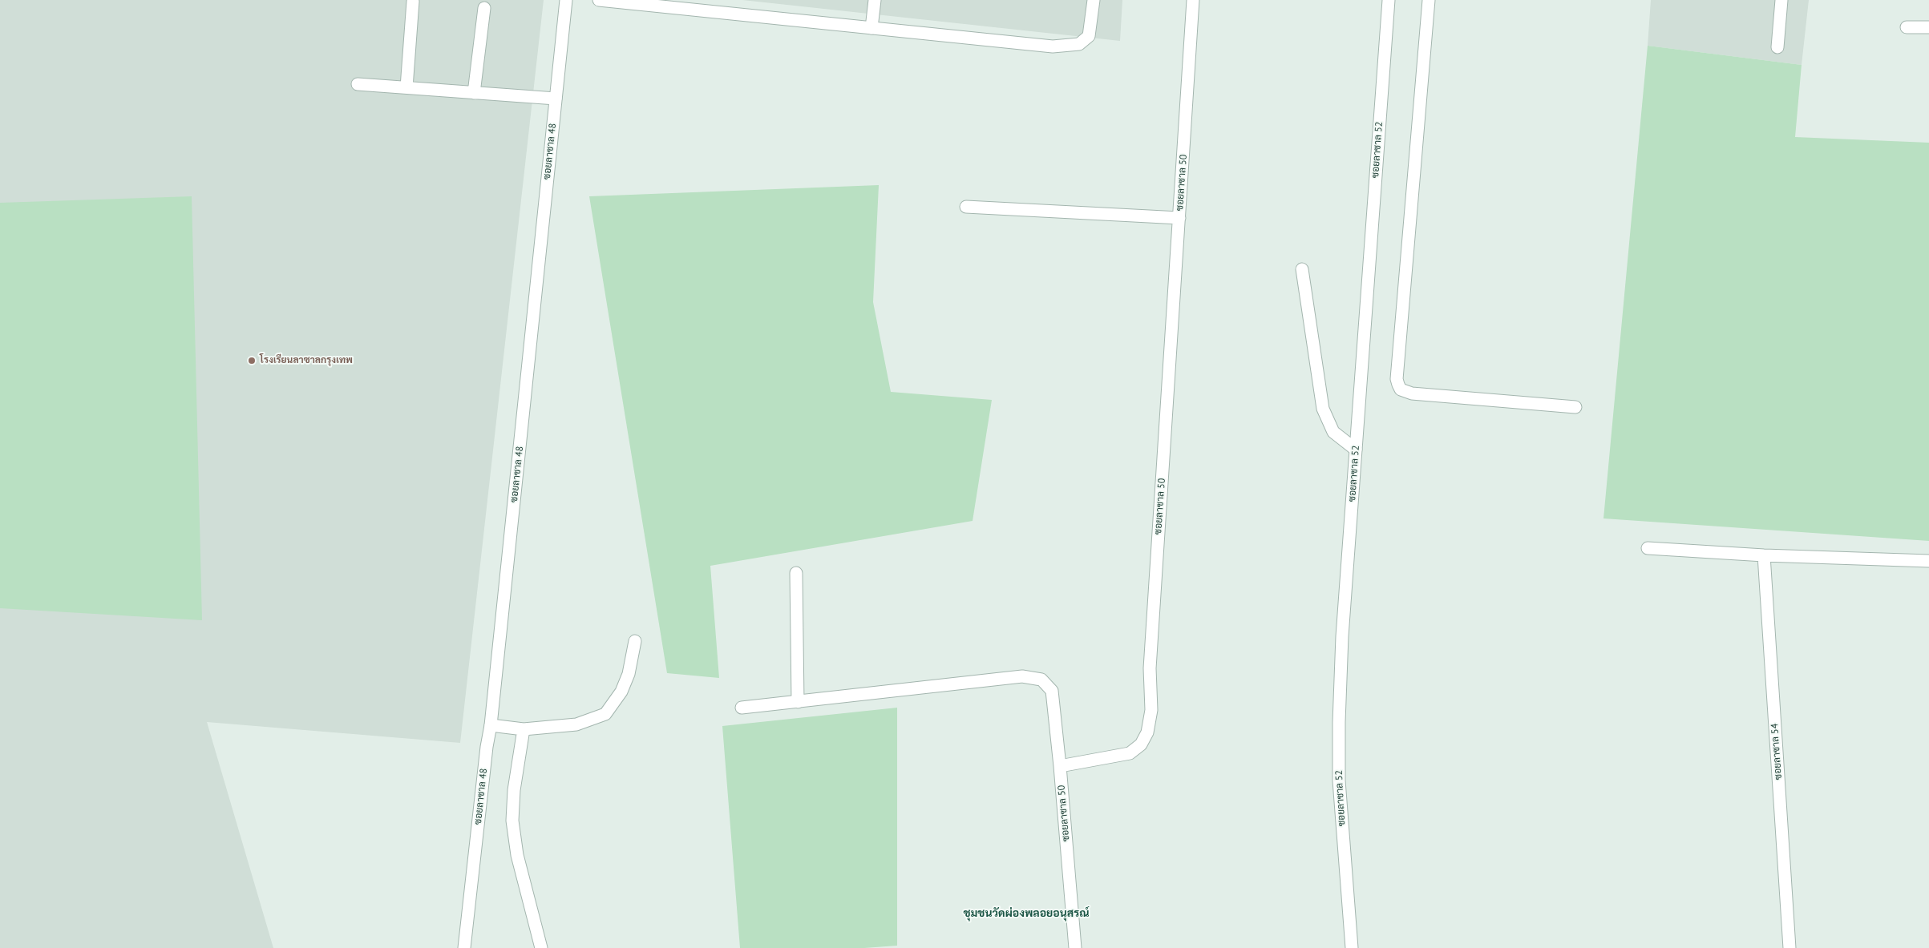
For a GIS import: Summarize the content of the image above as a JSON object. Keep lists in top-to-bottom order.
{
  "streets": {
    "street": [
      "ซอยลาซาล 52",
      "ซอยลาซาล 48",
      "ซอยลาซาล 50",
      "ซอยลาซาล 54"
    ]
  },
  "districts": ["ชุมชนวัดผ่องพลอยอนุสรณ์"],
  "places": ["โรงเรียนลาซาลกรุงเทพ"]
}
